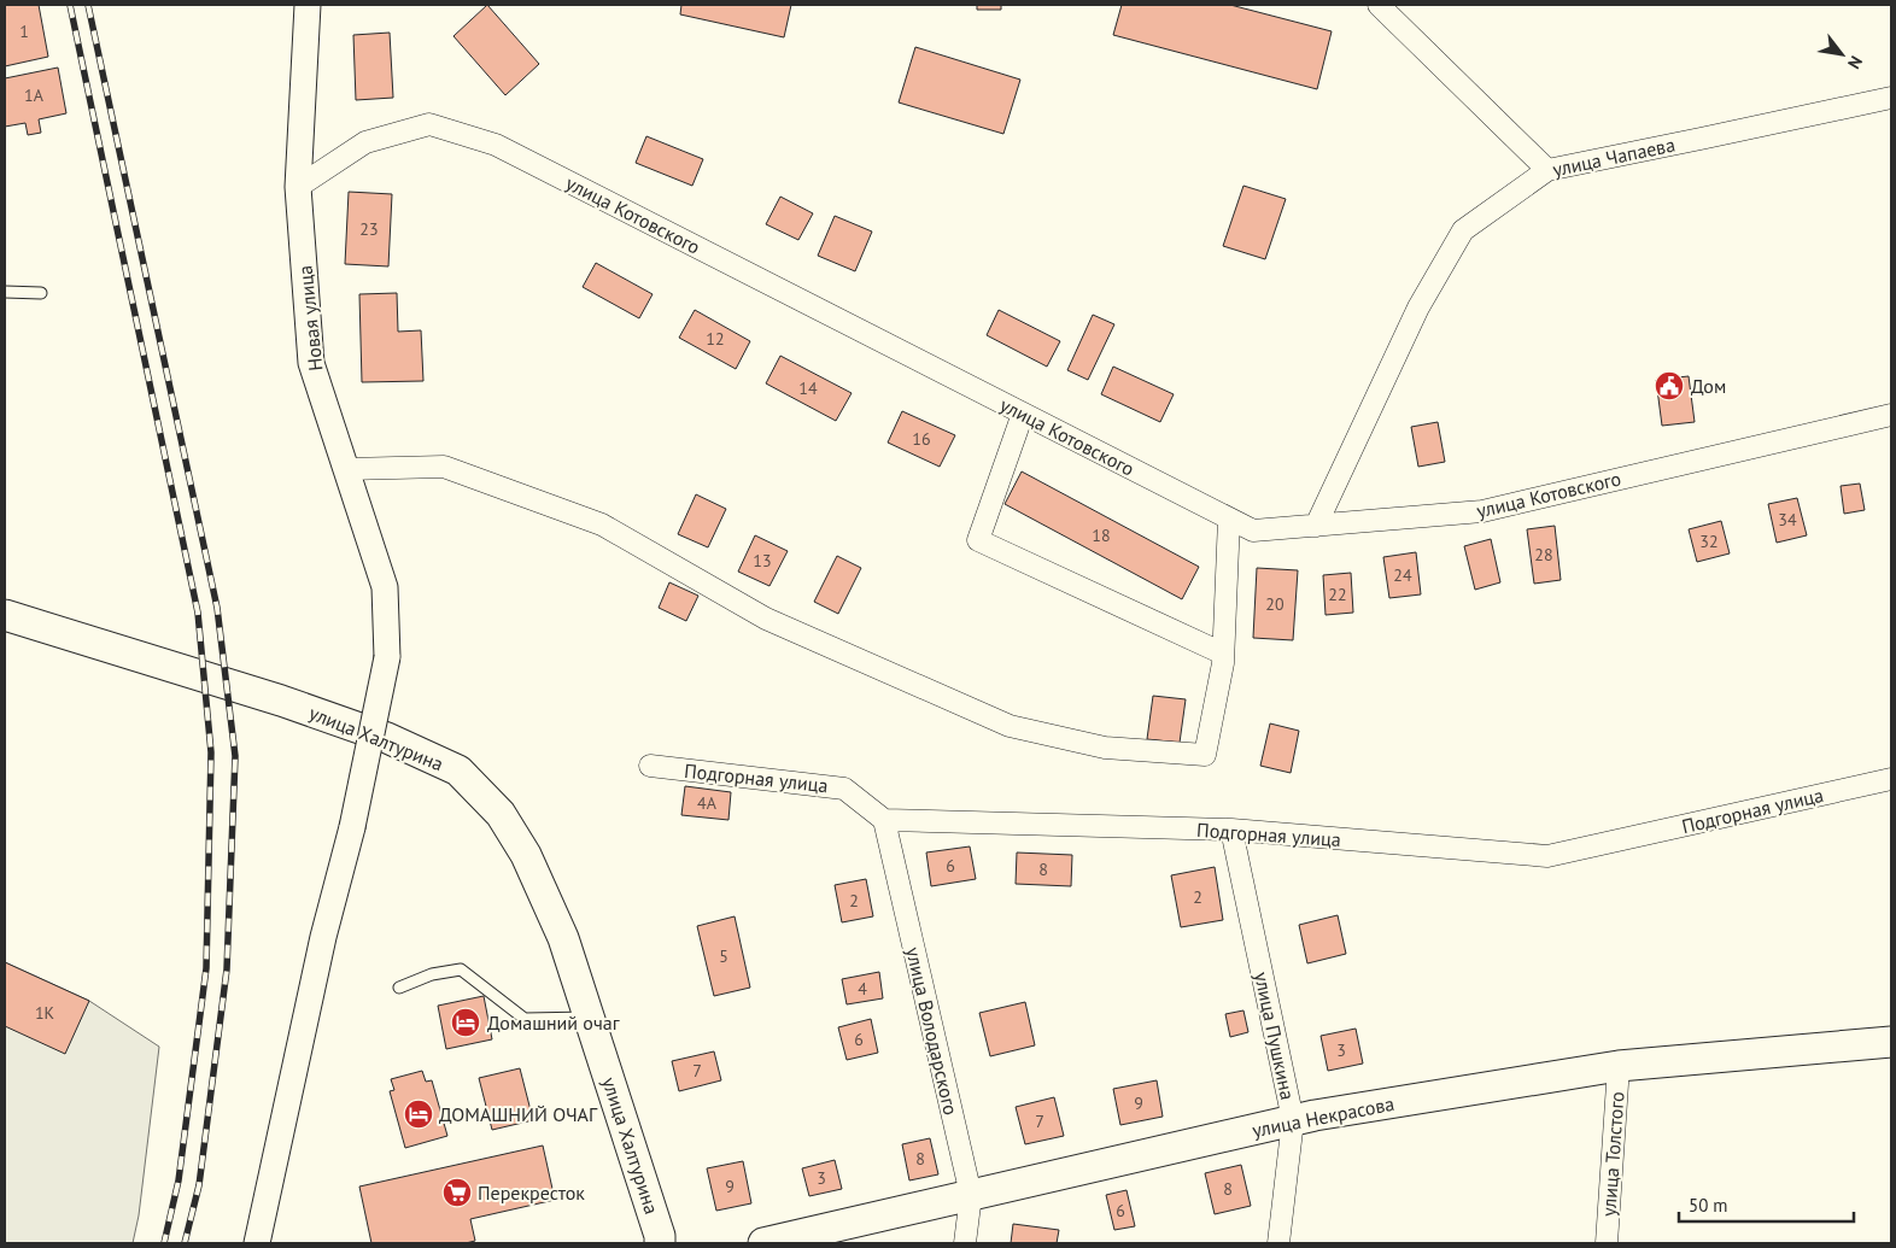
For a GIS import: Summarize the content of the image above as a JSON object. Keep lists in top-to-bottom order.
{
  "streets": {
    "main road": ["улица Халтурина", "улица Некрасова"],
    "street": [
      "улица Чапаева",
      "улица Котовского",
      "Новая улица",
      "Подгорная улица",
      "улица Володарского",
      "улица Пушкина",
      "улица Толстого"
    ]
  },
  "crossings": [
    ["улица Чапаева", "улица Котовского"],
    ["улица Котовского", "Новая улица"],
    ["Подгорная улица", "улица Володарского"],
    ["Подгорная улица", "улица Пушкина"],
    ["улица Володарского", "улица Некрасова"],
    ["улица Пушкина", "улица Некрасова"],
    ["улица Некрасова", "улица Толстого"]
  ],
  "places": {
    "public building": ["Дом"],
    "hotel": ["Домашний очаг", "ДОМАШНИЙ ОЧАГ"],
    "supermarket": ["Перекресток"]
  },
  "house_numbers": [
    "1",
    "1А",
    "23",
    "12",
    "14",
    "16",
    "34",
    "18",
    "32",
    "28",
    "13",
    "24",
    "22",
    "20",
    "4А",
    "6",
    "8",
    "2",
    "2",
    "5",
    "4",
    "1К",
    "6",
    "3",
    "7",
    "9",
    "7",
    "8",
    "3",
    "9",
    "8",
    "6"
  ],
  "scale_bar": "50 m",
  "north": "bottom right"
}
